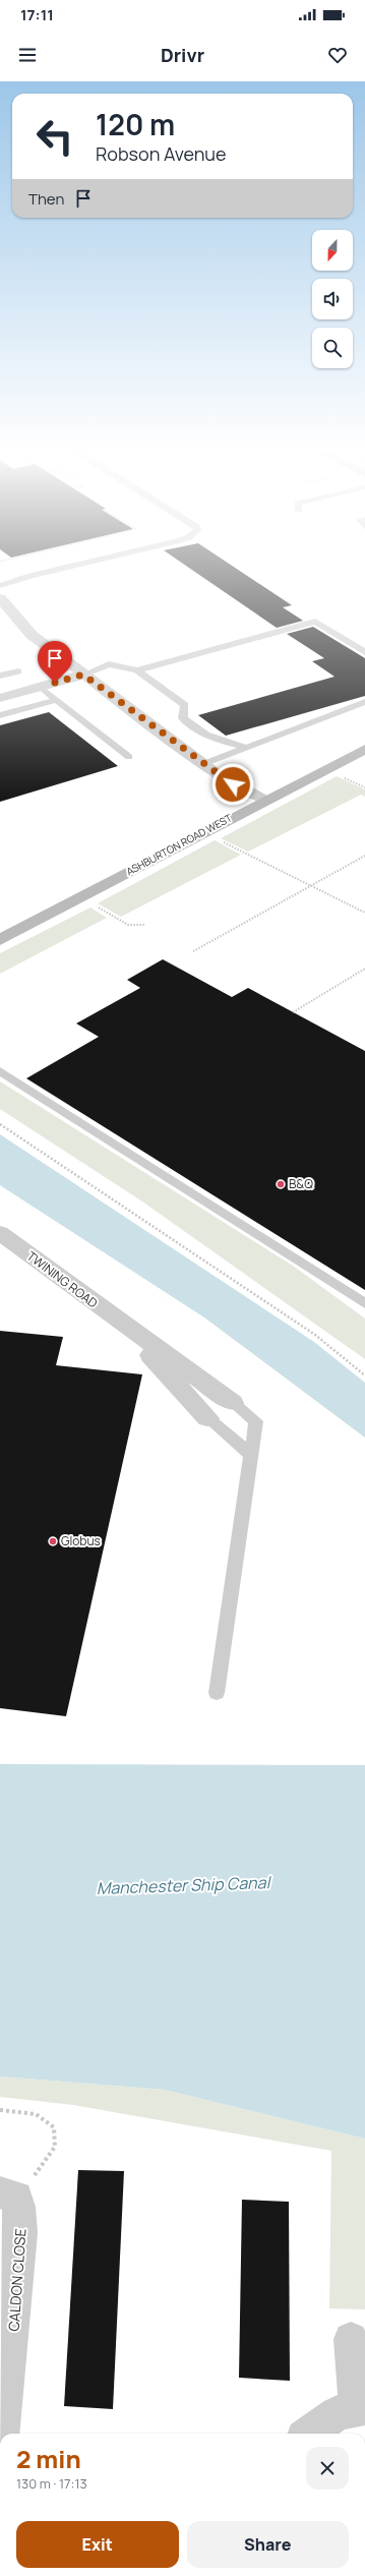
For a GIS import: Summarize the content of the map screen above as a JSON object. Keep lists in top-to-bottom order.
{
  "streets": {
    "main road": ["ASHBURTON ROAD WEST"],
    "street": ["TWINING ROAD", "CALDON CLOSE"]
  },
  "water": ["Manchester Ship Canal"],
  "places": ["B&Q", "Globus"],
  "north": "bottom",
  "page": {
    "status": "17:11",
    "header": "Drivr",
    "turn": ["120 m", "Robson Avenue"],
    "then": "Then",
    "heading": ["2 min", "130 m · 17:13"],
    "buttons": ["Exit", "Share"]
  }
}
